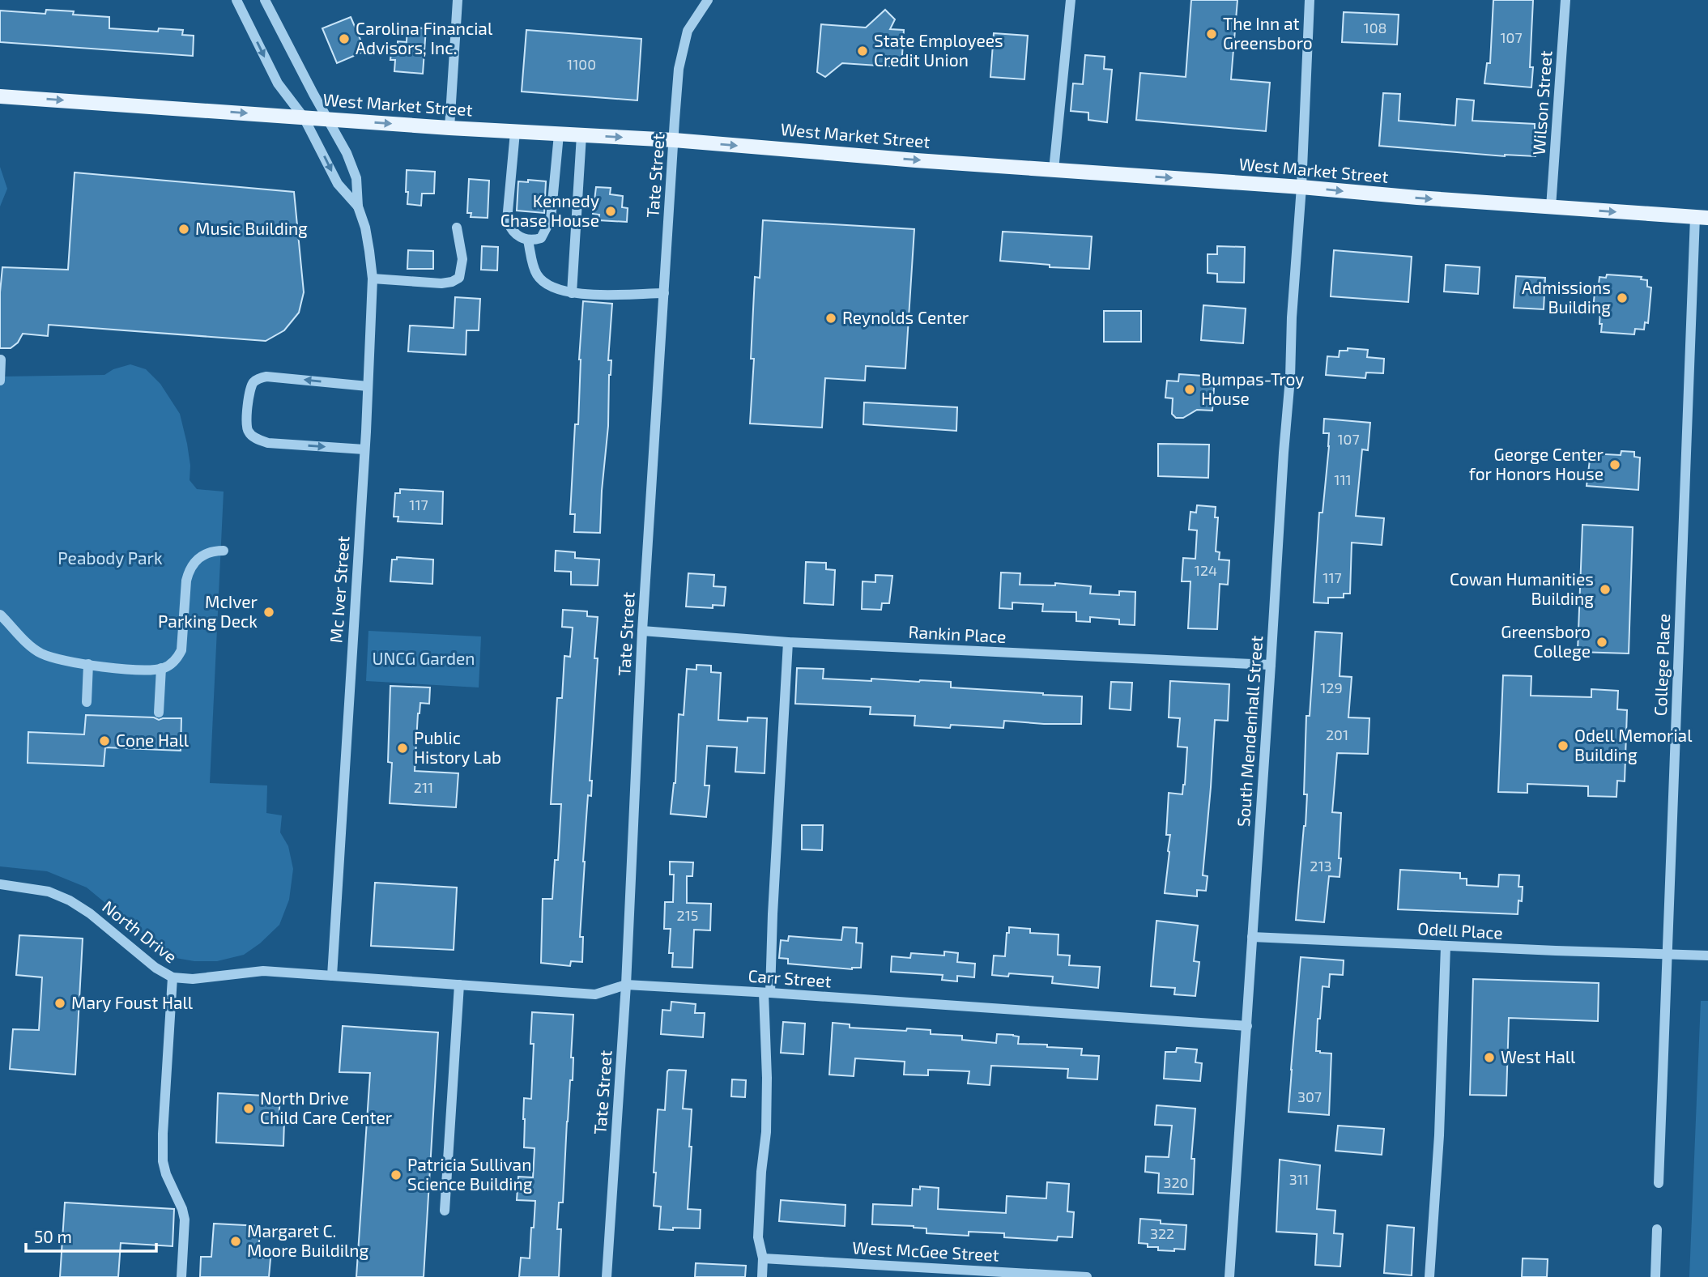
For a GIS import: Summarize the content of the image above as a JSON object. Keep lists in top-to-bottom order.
{
  "streets": {
    "main road": ["West Market Street"],
    "street": [
      "Wilson Street",
      "Tate Street",
      "Mc Iver Street",
      "Rankin Place",
      "College Place",
      "South Mendenhall Street",
      "Odell Place",
      "North Drive",
      "Carr Street",
      "West McGee Street"
    ]
  },
  "crossings": [
    ["Wilson Street", "West Market Street"],
    ["West Market Street", "Tate Street"],
    ["West Market Street", "Mc Iver Street"],
    ["West Market Street", "College Place"],
    ["West Market Street", "South Mendenhall Street"],
    ["Tate Street", "Rankin Place"],
    ["Tate Street", "Carr Street"],
    ["Mc Iver Street", "North Drive"],
    ["Mc Iver Street", "Carr Street"],
    ["Rankin Place", "South Mendenhall Street"],
    ["College Place", "Odell Place"],
    ["South Mendenhall Street", "Odell Place"],
    ["South Mendenhall Street", "Carr Street"],
    ["North Drive", "Carr Street"]
  ],
  "one_way": ["West Market Street"],
  "parks": ["Peabody Park", "UNCG Garden"],
  "places": [
    "The Inn at Greensboro",
    "Carolina Financial Advisors, Inc.",
    "State Employees Credit Union",
    "Kennedy Chase House",
    "Music Building",
    "Admissions Building",
    "Reynolds Center",
    "Bumpas-Troy House",
    "George Center for Honors House",
    "Cowan Humanities Building",
    "McIver Parking Deck",
    "Greensboro College",
    "Cone Hall",
    "Odell Memorial Building",
    "Public History Lab",
    "Mary Foust Hall",
    "West Hall",
    "North Drive Child Care Center",
    "Patricia Sullivan Science Building",
    "Margaret C. Moore Buildilng"
  ],
  "house_numbers": [
    "108",
    "107",
    "1100",
    "107",
    "111",
    "117",
    "124",
    "117",
    "129",
    "201",
    "211",
    "213",
    "215",
    "307",
    "311",
    "320",
    "322"
  ],
  "scale_bar": "50 m"
}
